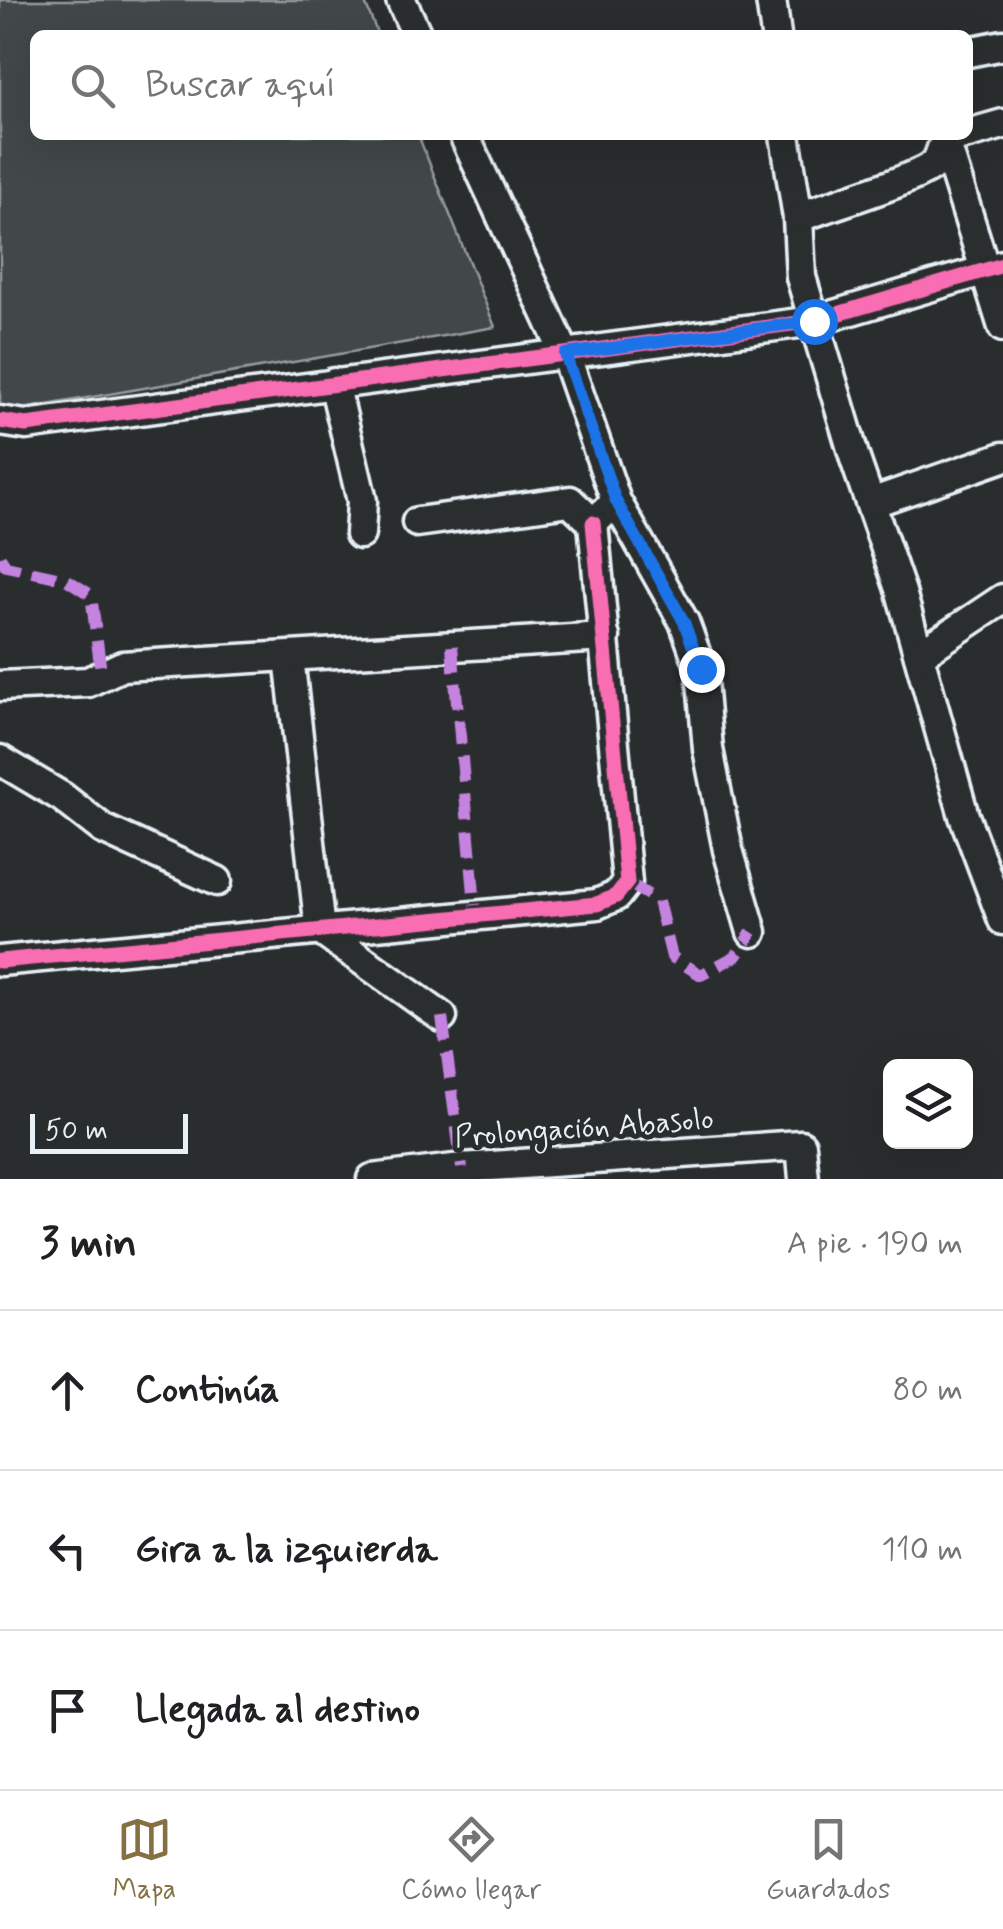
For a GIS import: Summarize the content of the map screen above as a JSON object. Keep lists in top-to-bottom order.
{
  "streets": {
    "street": ["Prolongación Abasolo"]
  },
  "scale_bar": "50 m",
  "page": {
    "search": "Buscar aquí",
    "scale": "50 m",
    "heading": ["3 min", "A pie · 190 m"],
    "list": [
      ["Continúa", "80 m"],
      ["Gira a la izquierda", "110 m"],
      "Llegada al destino"
    ],
    "nav": ["Mapa", "Cómo llegar", "Guardados"]
  }
}
